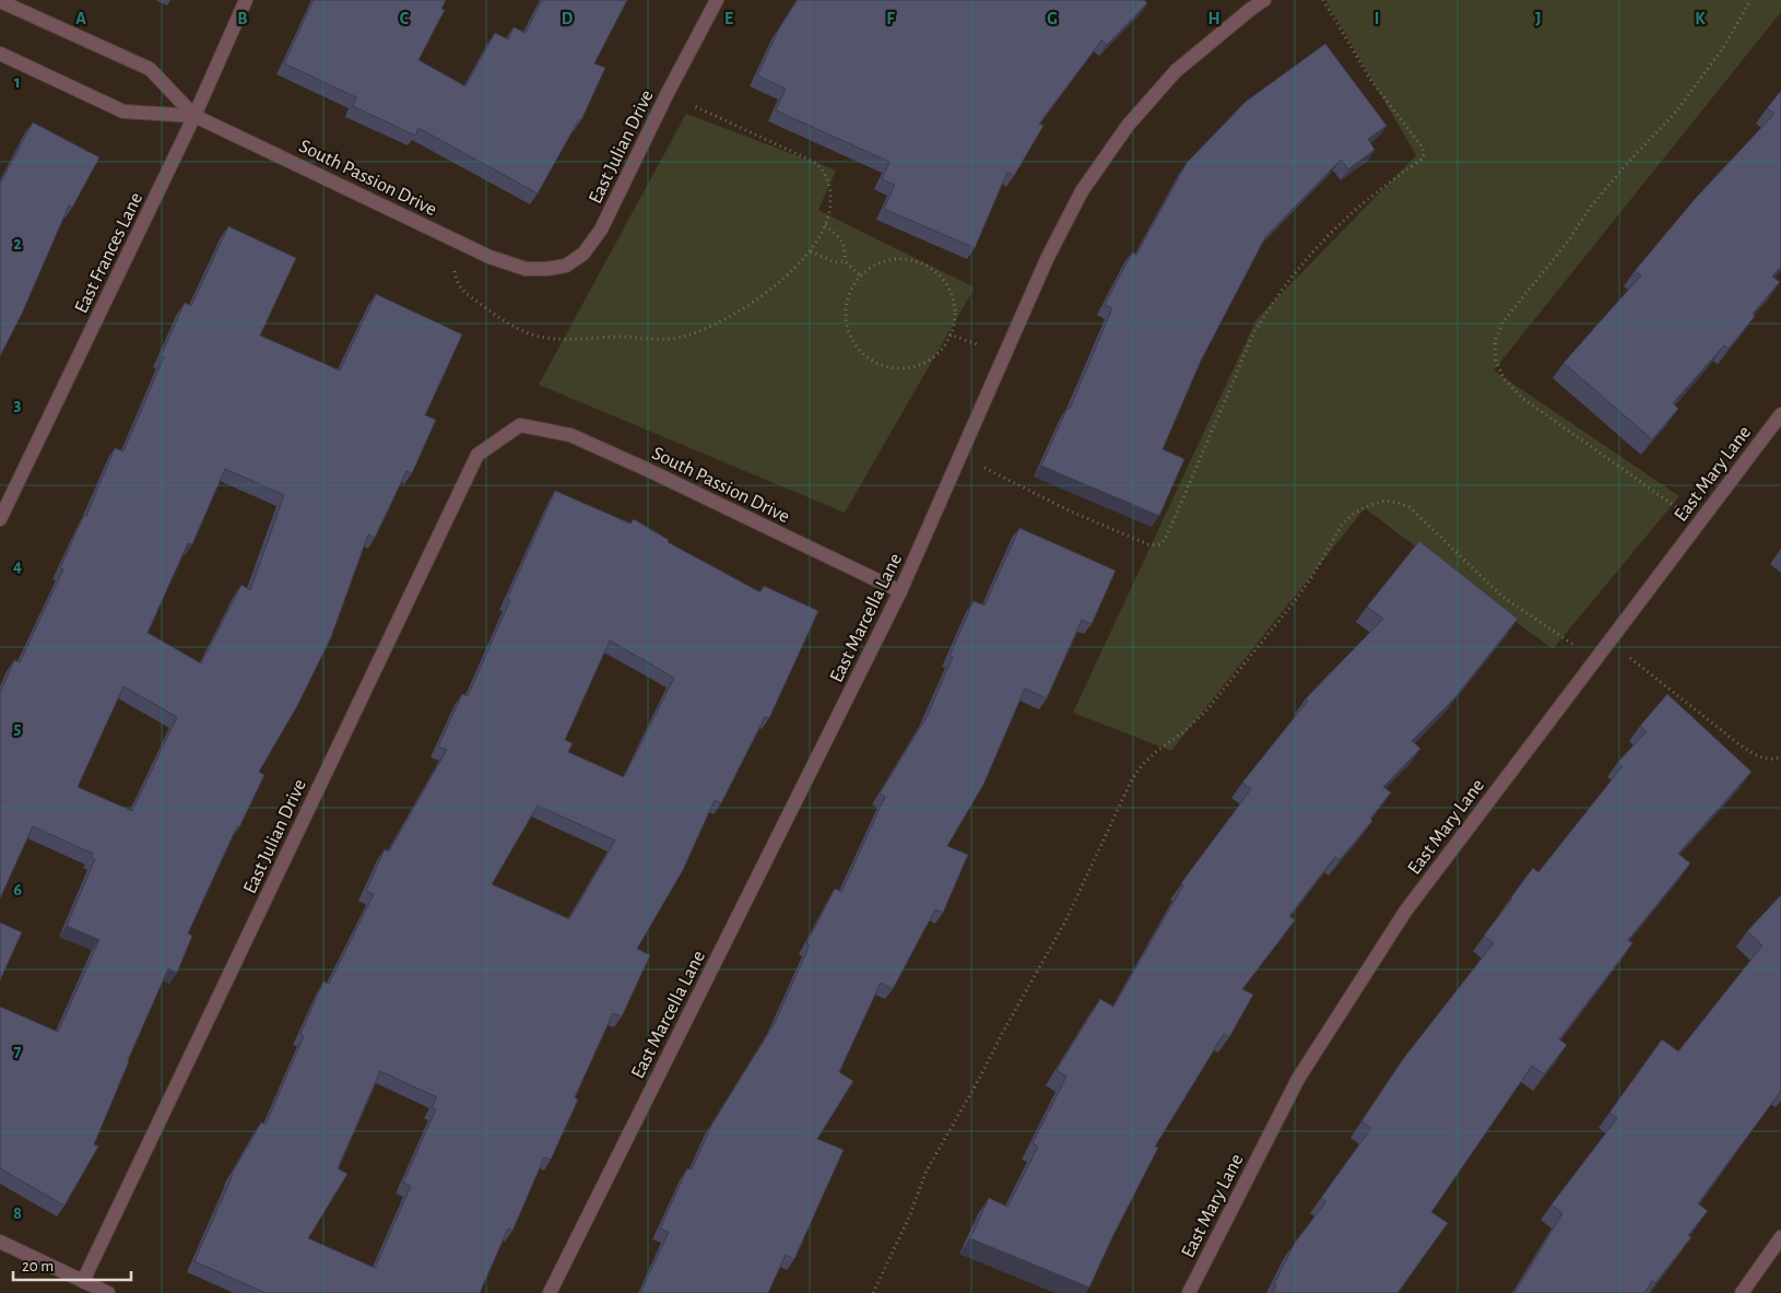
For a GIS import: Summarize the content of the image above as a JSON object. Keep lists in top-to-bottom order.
{
  "streets": {
    "street": [
      "East Julian Drive",
      "South Passion Drive",
      "East Frances Lane",
      "East Mary Lane",
      "East Marcella Lane"
    ]
  },
  "crossings": [
    ["East Julian Drive", "South Passion Drive"],
    ["South Passion Drive", "East Frances Lane"],
    ["South Passion Drive", "East Marcella Lane"]
  ],
  "scale_bar": "20 m",
  "grid": {
    "columns": [
      "A",
      "B",
      "C",
      "D",
      "E",
      "F",
      "G",
      "H",
      "I",
      "J",
      "K"
    ],
    "rows": [
      "1",
      "2",
      "3",
      "4",
      "5",
      "6",
      "7",
      "8"
    ]
  }
}
